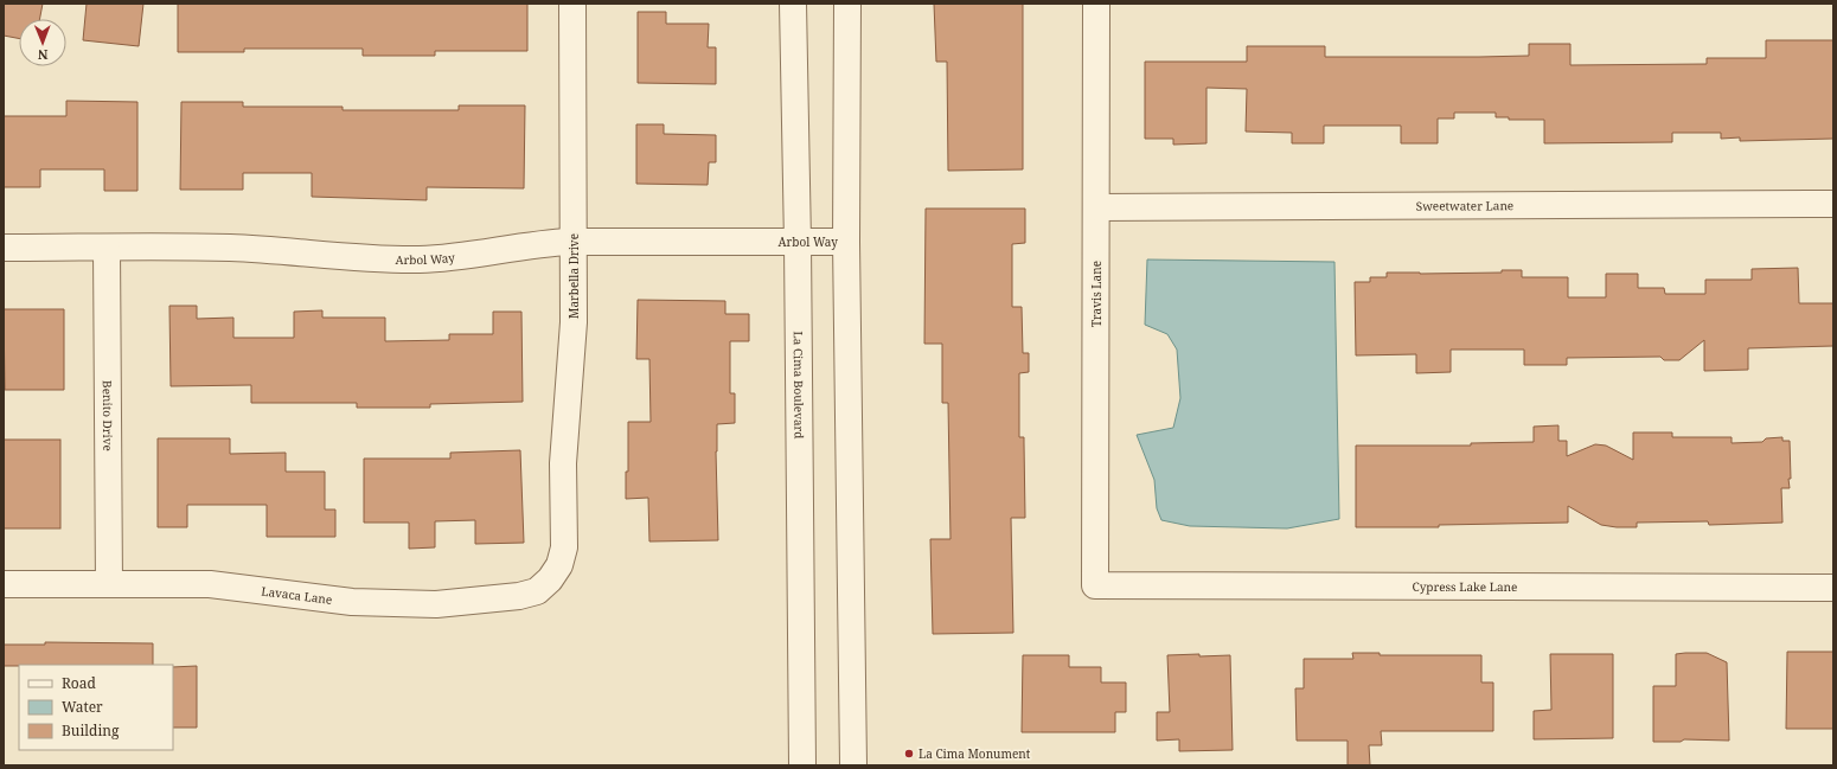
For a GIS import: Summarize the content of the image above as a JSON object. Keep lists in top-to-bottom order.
{
  "streets": {
    "street": [
      "Sweetwater Lane",
      "Arbol Way",
      "Marbella Drive",
      "Travis Lane",
      "La Cima Boulevard",
      "Benito Drive",
      "Cypress Lake Lane",
      "Lavaca Lane"
    ]
  },
  "crossings": [
    ["Sweetwater Lane", "Travis Lane"],
    ["Arbol Way", "Marbella Drive"],
    ["Arbol Way", "La Cima Boulevard"],
    ["Arbol Way", "Benito Drive"],
    ["Marbella Drive", "Lavaca Lane"],
    ["Travis Lane", "Cypress Lake Lane"],
    ["Benito Drive", "Lavaca Lane"]
  ],
  "places": ["La Cima Monument"],
  "legend": ["Road", "Water", "Building"],
  "north": "bottom"
}
